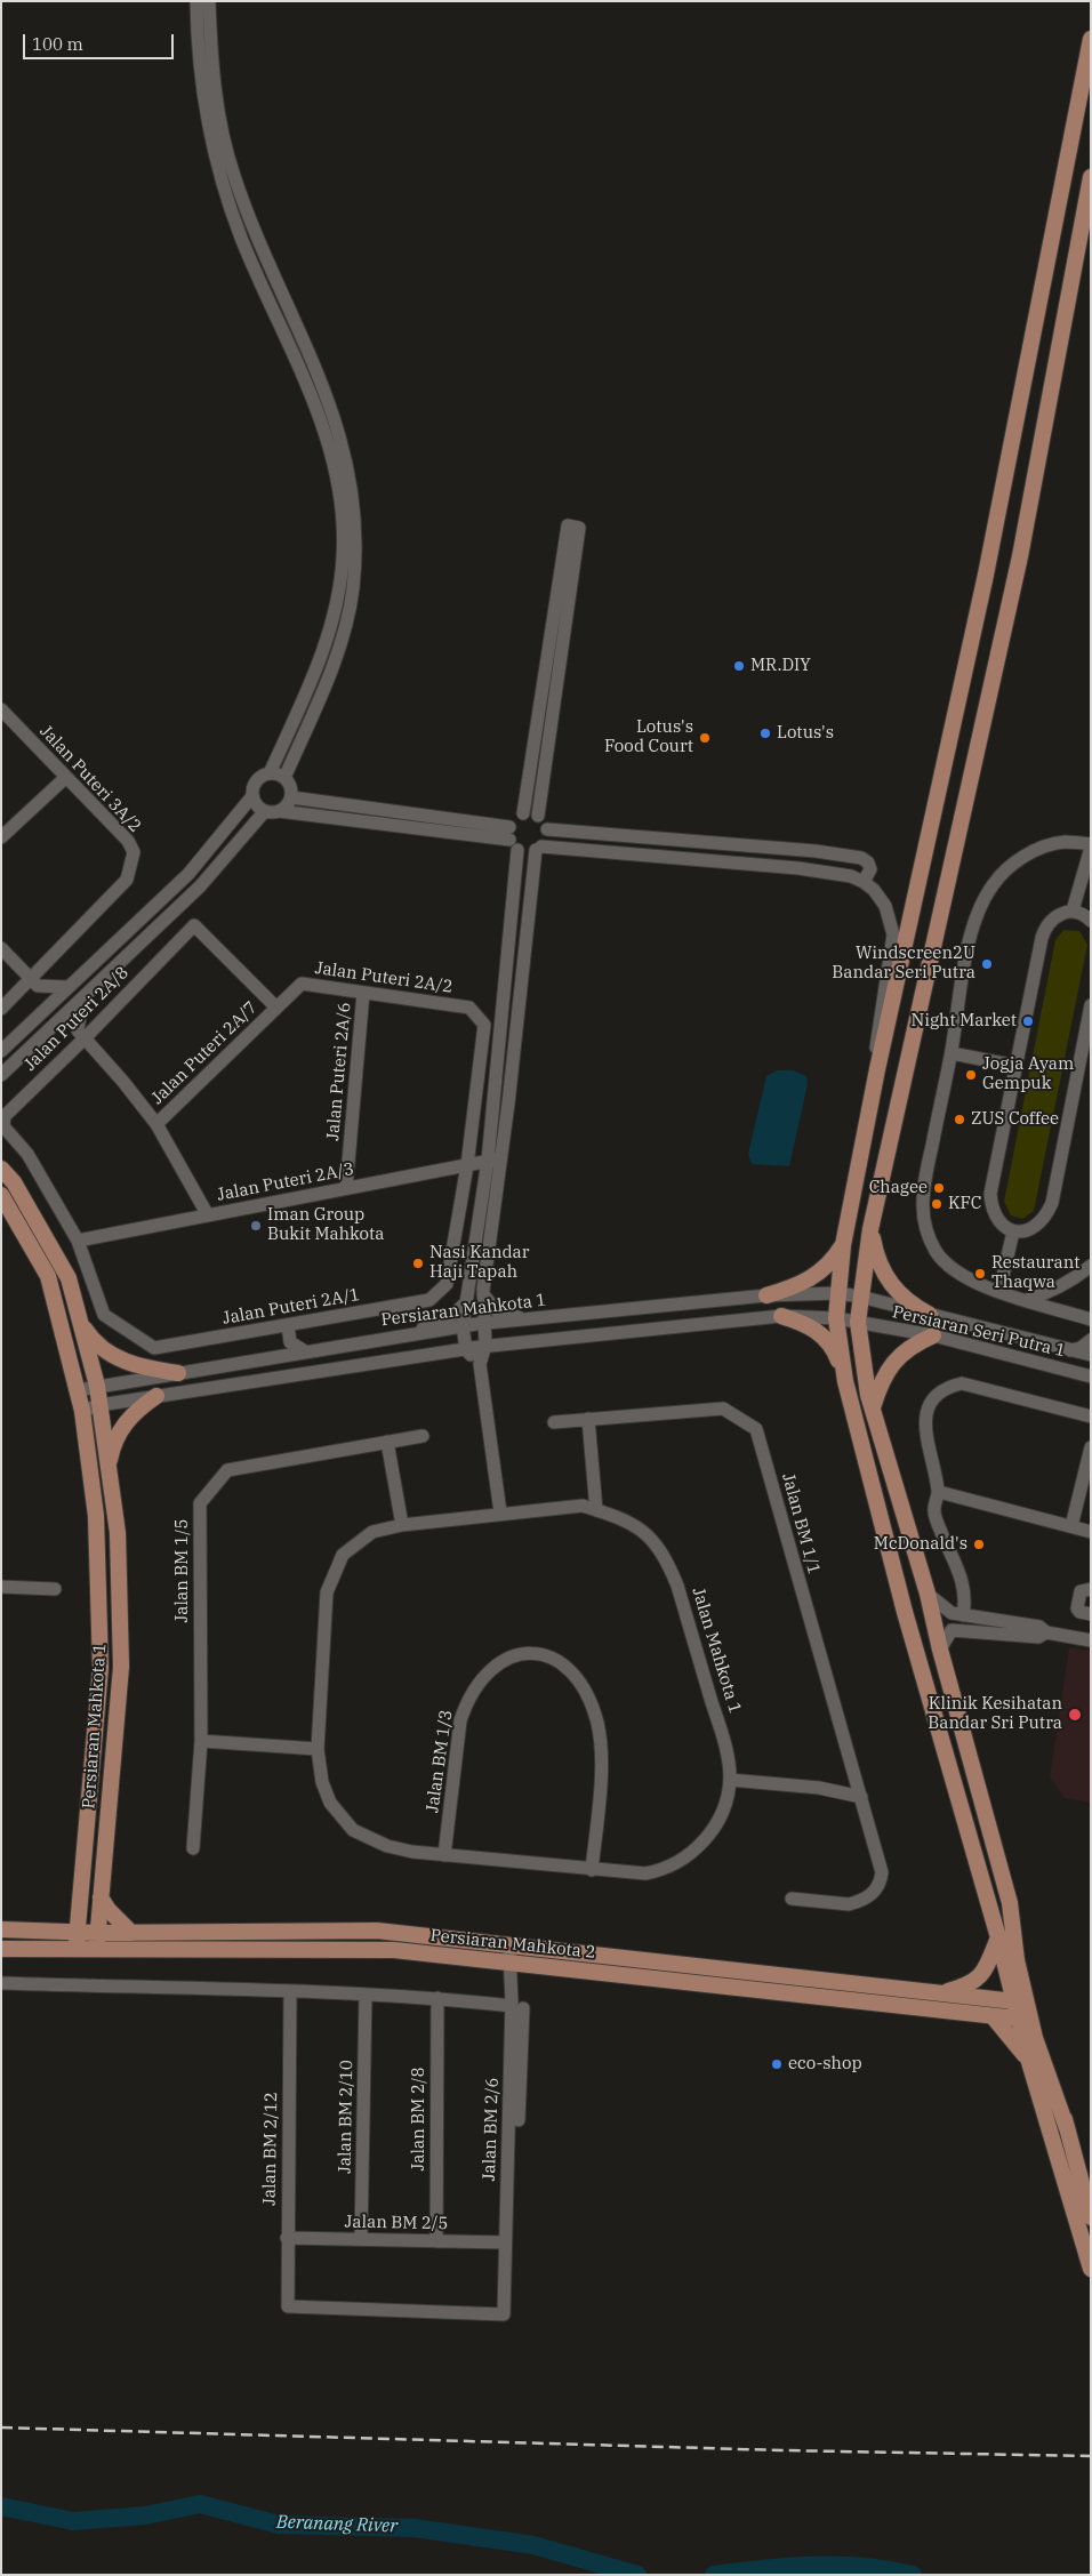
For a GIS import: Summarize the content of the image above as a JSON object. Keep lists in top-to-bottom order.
{
  "streets": {
    "main road": ["Persiaran Mahkota 1", "Persiaran Mahkota 2"],
    "street": [
      "Jalan Puteri 3A/2",
      "Jalan Puteri 2A/2",
      "Jalan Puteri 2A/8",
      "Jalan Puteri 2A/7",
      "Jalan Puteri 2A/6",
      "Jalan Puteri 2A/3",
      "Jalan Puteri 2A/1",
      "Persiaran Seri Putra 1",
      "Jalan BM 1/1",
      "Jalan BM 1/5",
      "Jalan Mahkota 1",
      "Jalan BM 1/3",
      "Jalan BM 2/10",
      "Jalan BM 2/8",
      "Jalan BM 2/6",
      "Jalan BM 2/12",
      "Jalan BM 2/5"
    ]
  },
  "crossings": [
    ["Jalan Puteri 2A/2", "Jalan Puteri 2A/8"],
    ["Jalan Puteri 2A/2", "Jalan Puteri 2A/7"],
    ["Jalan Puteri 2A/2", "Jalan Puteri 2A/6"],
    ["Jalan Puteri 2A/2", "Jalan Puteri 2A/3"],
    ["Jalan Puteri 2A/2", "Jalan Puteri 2A/1"],
    ["Jalan Puteri 2A/8", "Jalan Puteri 2A/7"],
    ["Jalan Puteri 2A/8", "Jalan Puteri 2A/3"],
    ["Jalan Puteri 2A/8", "Jalan Puteri 2A/1"],
    ["Jalan Puteri 2A/6", "Jalan Puteri 2A/3"],
    ["Jalan Puteri 2A/3", "Jalan Puteri 2A/1"],
    ["Persiaran Mahkota 1", "Persiaran Seri Putra 1"],
    ["Persiaran Mahkota 1", "Persiaran Mahkota 2"],
    ["Jalan Mahkota 1", "Jalan BM 1/3"],
    ["Persiaran Mahkota 2", "Jalan BM 2/6"],
    ["Jalan BM 2/10", "Jalan BM 2/5"],
    ["Jalan BM 2/8", "Jalan BM 2/5"],
    ["Jalan BM 2/6", "Jalan BM 2/12"],
    ["Jalan BM 2/6", "Jalan BM 2/5"],
    ["Jalan BM 2/12", "Jalan BM 2/5"]
  ],
  "water": ["Beranang River"],
  "places": [
    "MR.DIY",
    "Lotus's",
    "Lotus's Food Court",
    "Windscreen2U Bandar Seri Putra",
    "Night Market",
    "Jogja Ayam Gempuk",
    "ZUS Coffee",
    "Chagee",
    "KFC",
    "Iman Group Bukit Mahkota",
    "Nasi Kandar Haji Tapah",
    "Restaurant Thaqwa",
    "McDonald's",
    "Klinik Kesihatan Bandar Sri Putra",
    "eco-shop"
  ],
  "scale_bar": "100 m"
}
